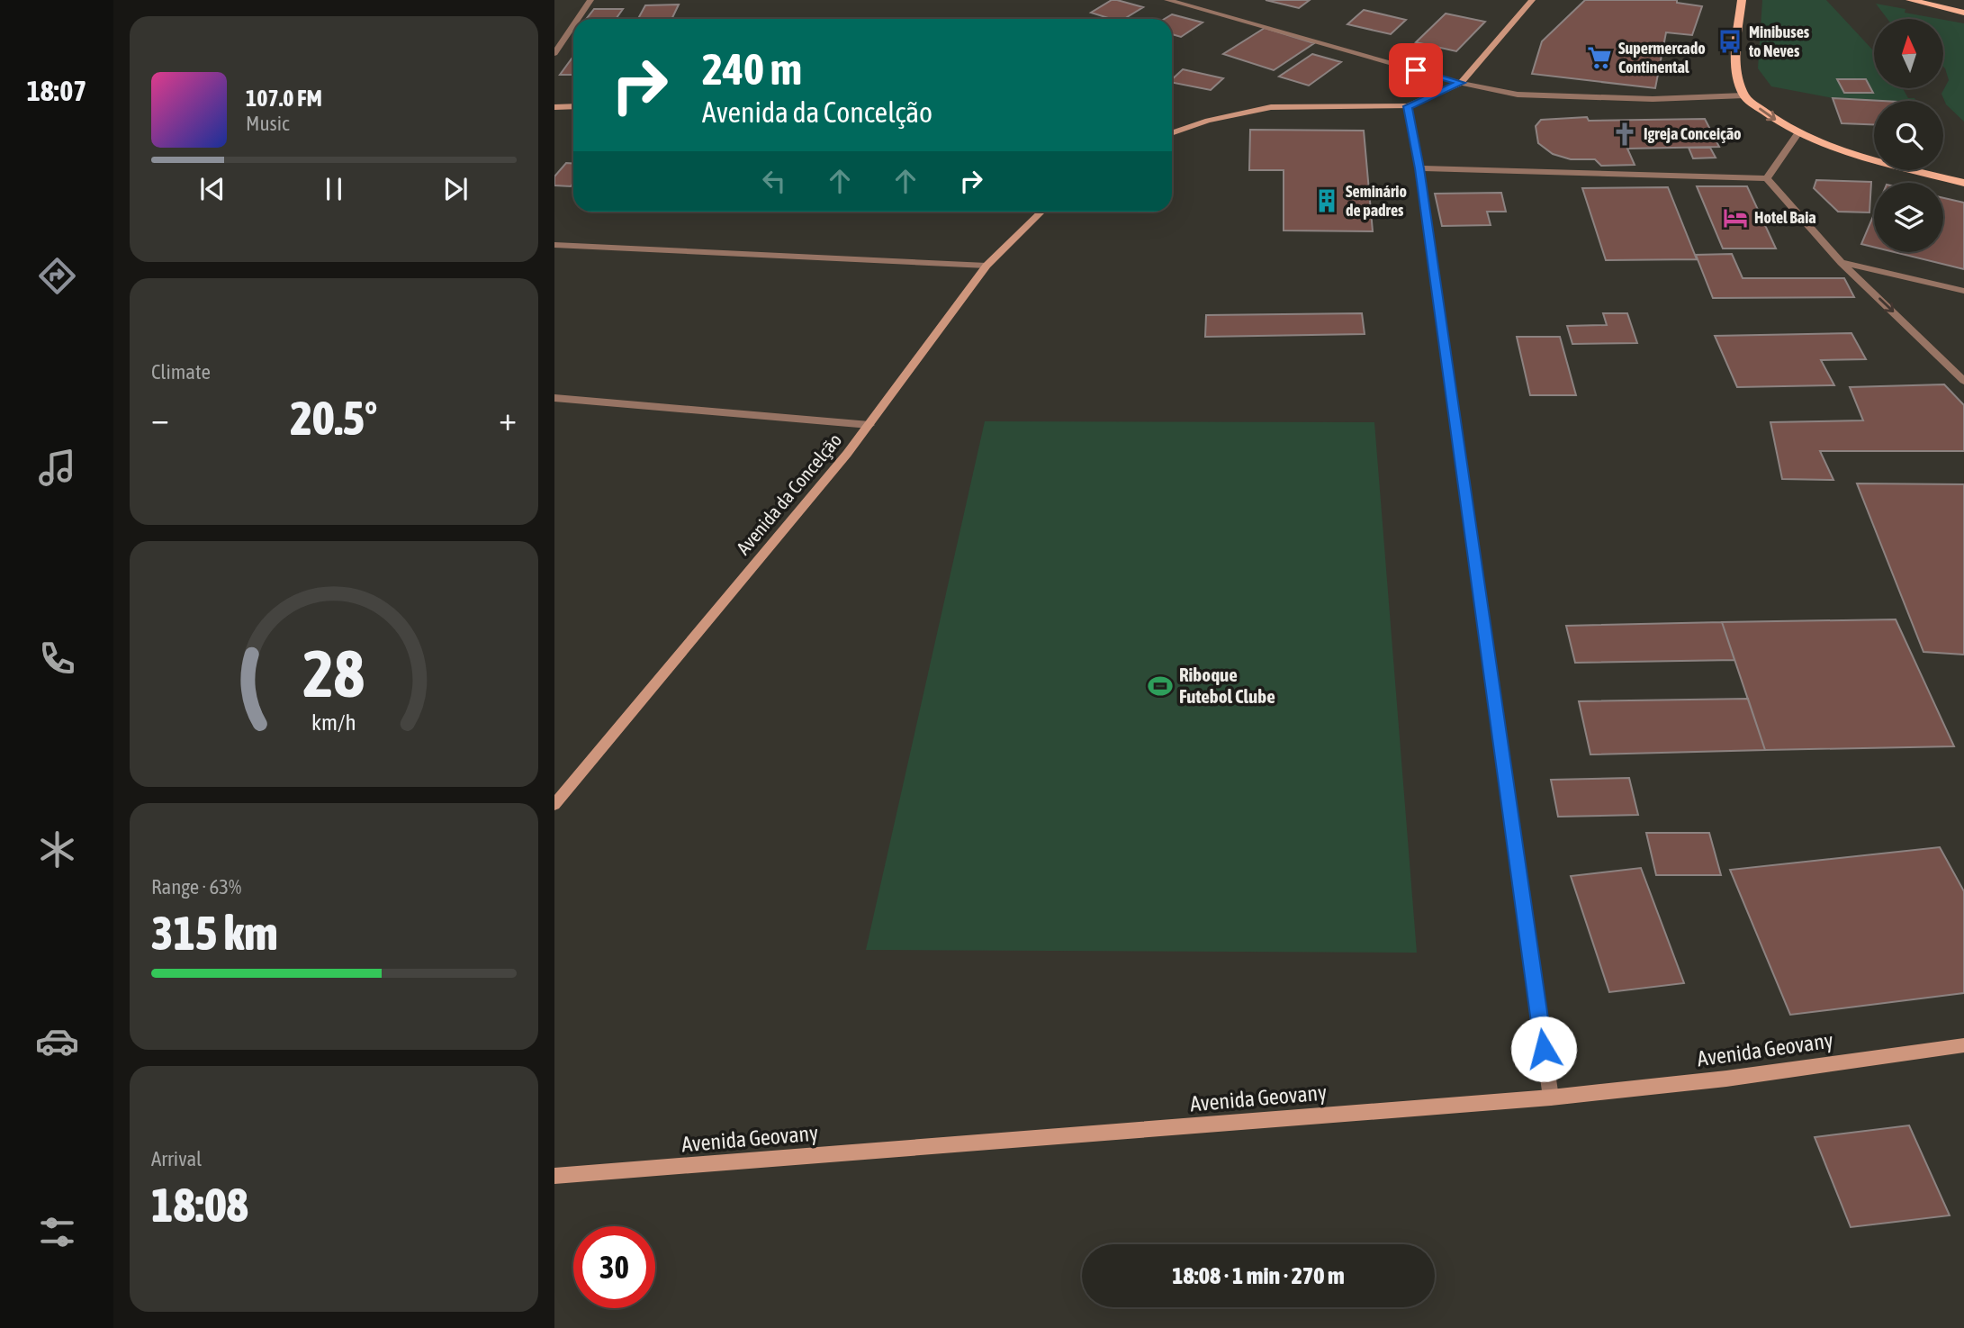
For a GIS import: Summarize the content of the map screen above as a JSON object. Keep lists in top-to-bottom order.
{
  "streets": {
    "main road": ["Avenida da Concelção", "Avenida Geovany"]
  },
  "places": {
    "bus stop": ["Minibuses to Neves"],
    "supermarket": ["Supermercado Continental"],
    "church": ["Igreja Conceição"],
    "building": ["Seminário de padres"],
    "hotel": ["Hotel Baia"],
    "sports": ["Riboque Futebol Clube"]
  },
  "north": "top",
  "page": {
    "tabs": "18:07",
    "turn": ["240 m", "Avenida da Concelção"],
    "song": ["107.0 FM", "Music"],
    "tile": [
      "Climate",
      ["Range · 63%", "315 km"],
      ["Arrival", "18:08"]
    ],
    "heat": ["−", "20.5°", "+"],
    "limit": "30",
    "trip": "18:08 · 1 min · 270 m",
    "gauge": ["28", "km/h"]
  }
}
